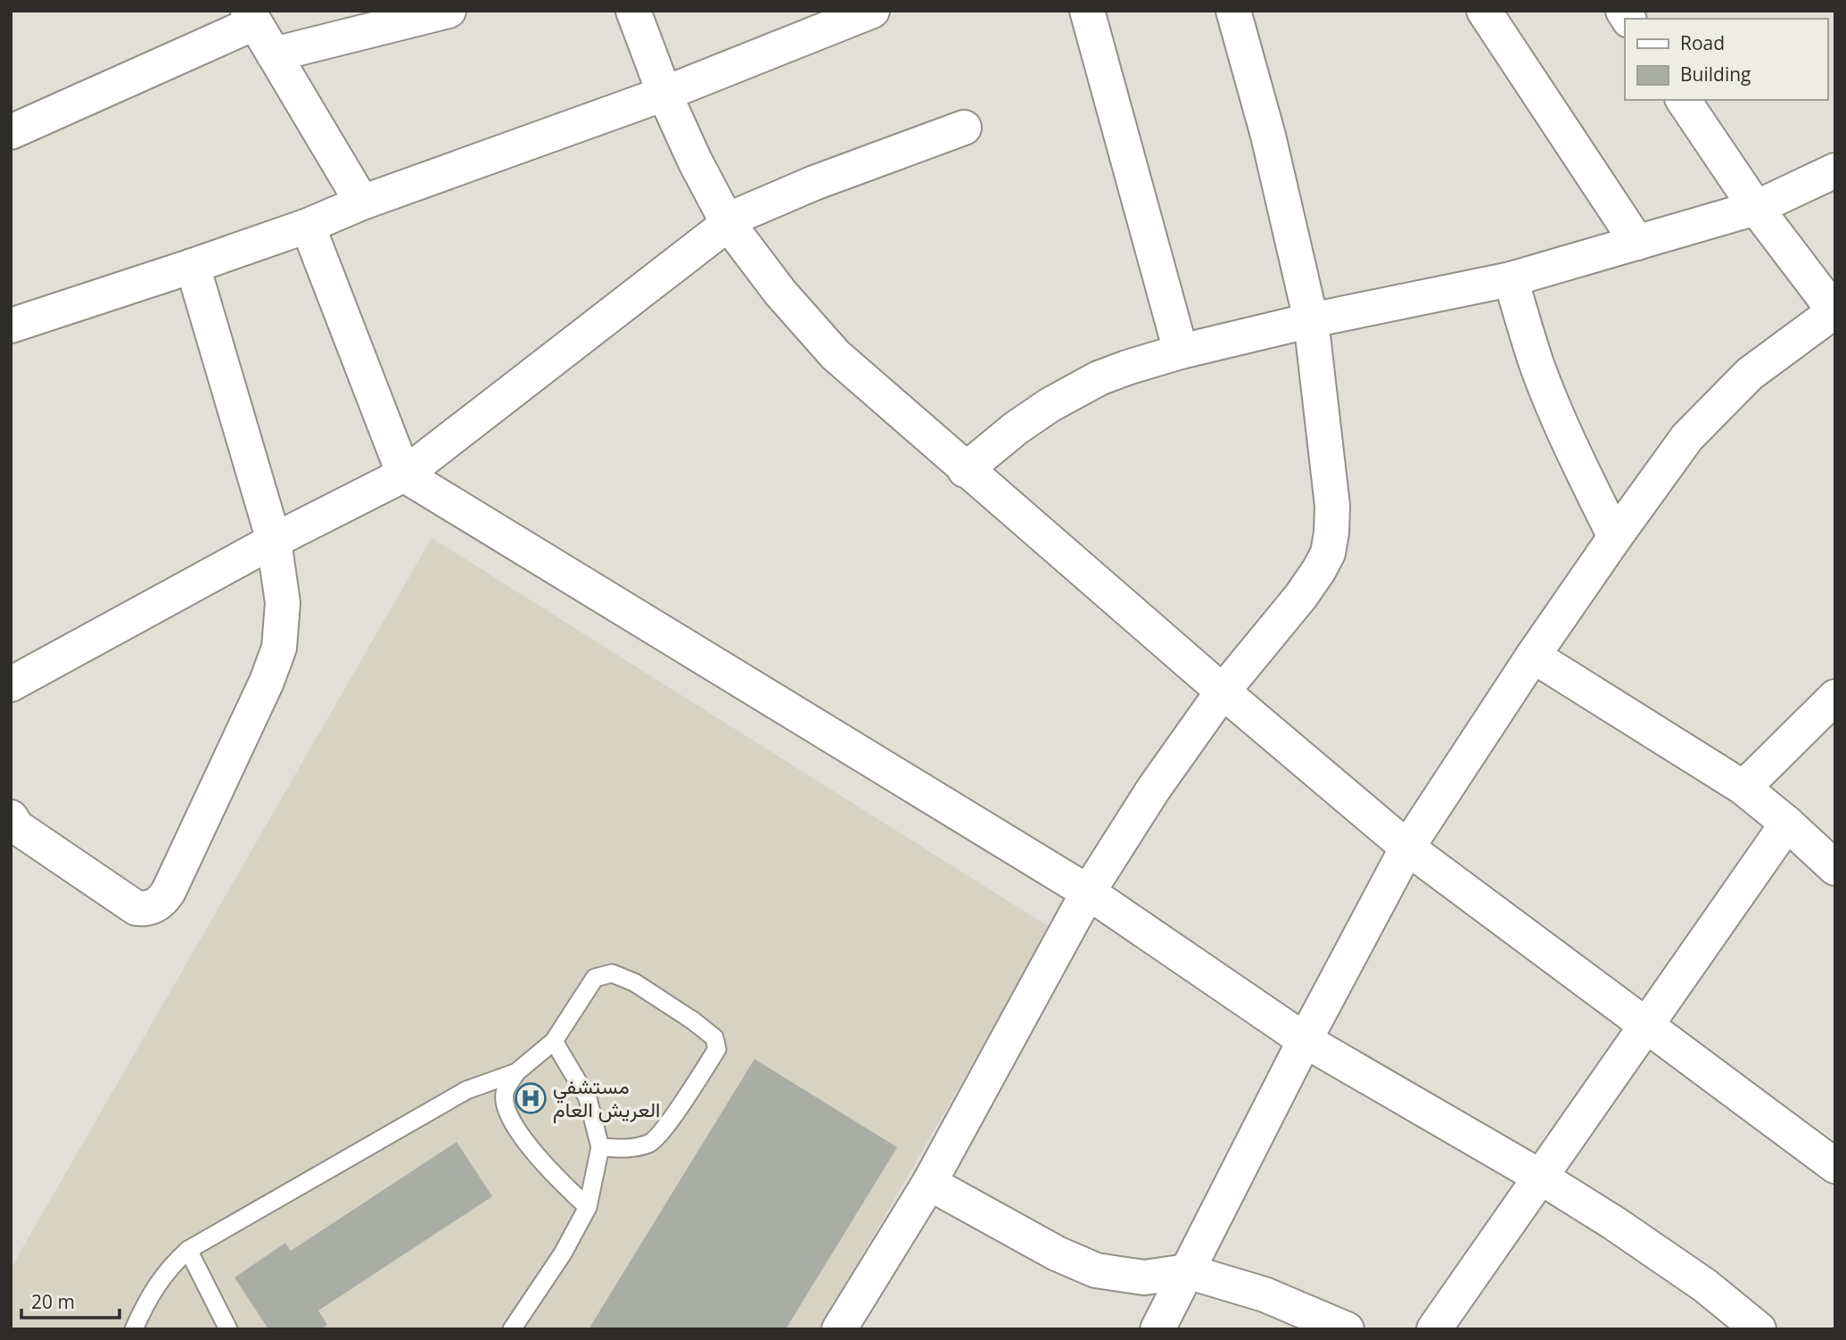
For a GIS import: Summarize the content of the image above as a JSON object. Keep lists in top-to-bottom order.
{
  "places": {
    "hospital": ["مستشفي العريش العام"]
  },
  "legend": ["Road", "Building"],
  "scale_bar": "20 m"
}
